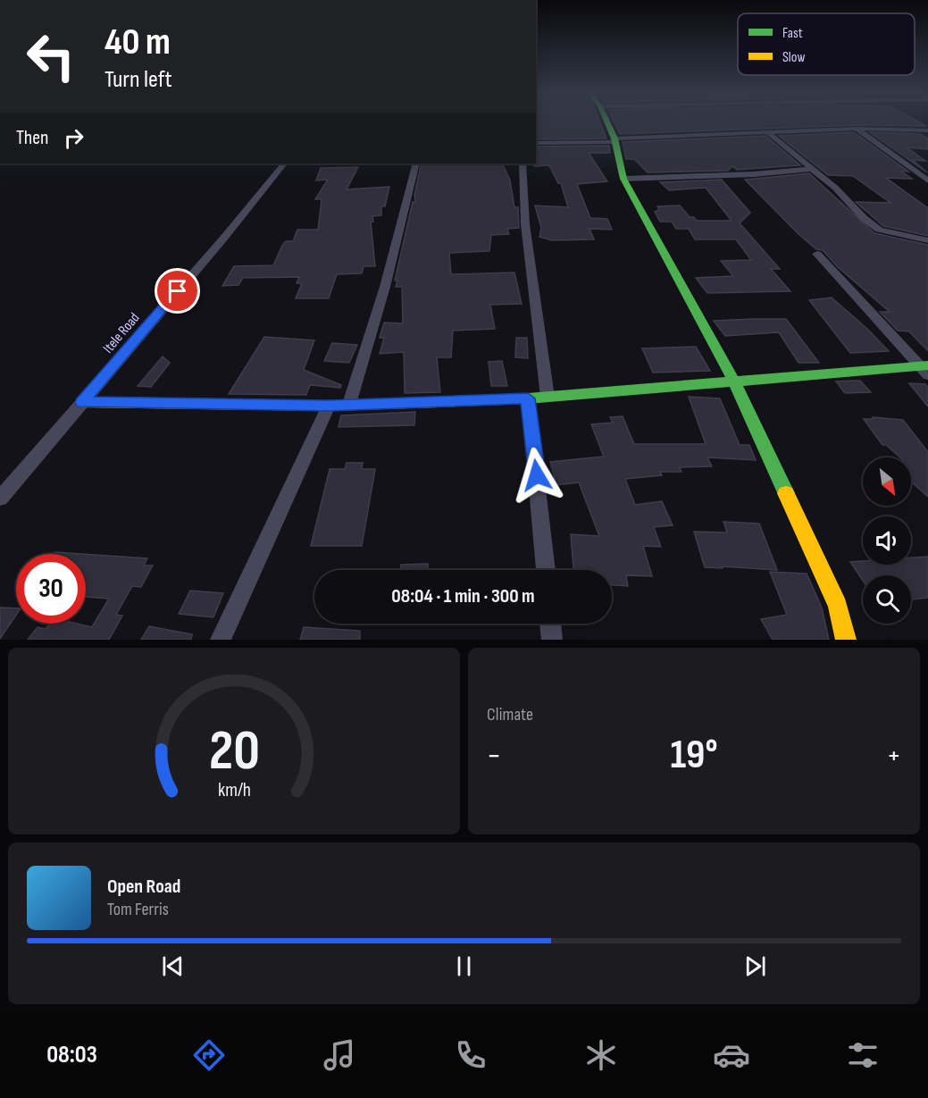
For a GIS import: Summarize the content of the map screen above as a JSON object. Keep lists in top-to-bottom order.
{
  "streets": {
    "street": ["Itele Road"]
  },
  "legend": ["Fast", "Slow"],
  "north": "bottom right",
  "page": {
    "turn": ["40 m", "Turn left"],
    "then": "Then",
    "limit": "30",
    "trip": "08:04 · 1 min · 300 m",
    "tile": "Climate",
    "heat": ["−", "19°", "+"],
    "song": ["Open Road", "Tom Ferris"],
    "tabs": "08:03",
    "gauge": ["20", "km/h"]
  }
}
